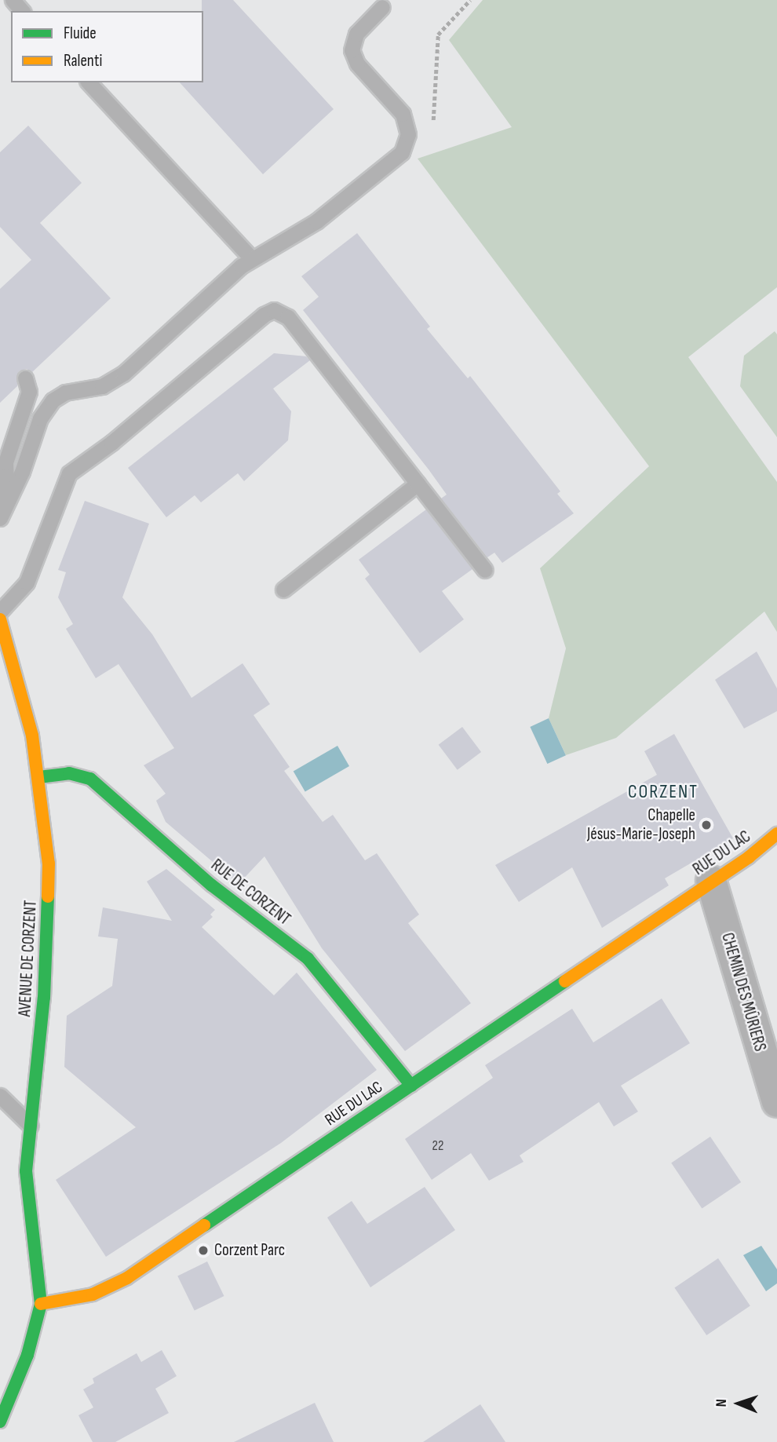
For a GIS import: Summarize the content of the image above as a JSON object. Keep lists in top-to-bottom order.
{
  "streets": {
    "street": [
      "RUE DU LAC",
      "RUE DE CORZENT",
      "AVENUE DE CORZENT",
      "CHEMIN DES MÛRIERS"
    ]
  },
  "crossings": [
    ["RUE DU LAC", "RUE DE CORZENT"],
    ["RUE DU LAC", "AVENUE DE CORZENT"],
    ["RUE DU LAC", "CHEMIN DES MÛRIERS"],
    ["RUE DE CORZENT", "AVENUE DE CORZENT"]
  ],
  "districts": ["CORZENT"],
  "places": ["Chapelle Jésus-Marie-Joseph", "Corzent Parc"],
  "house_numbers": ["22"],
  "legend": ["Fluide", "Ralenti"],
  "north": "left"
}
